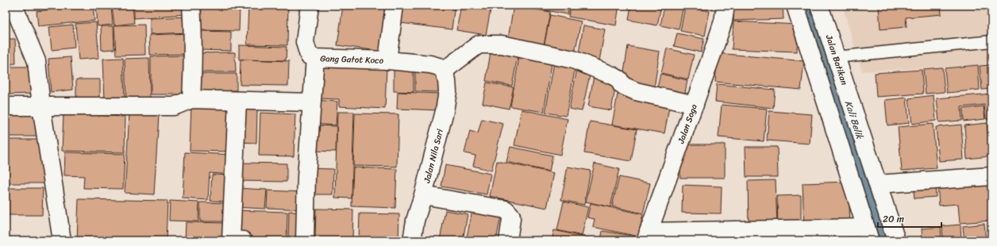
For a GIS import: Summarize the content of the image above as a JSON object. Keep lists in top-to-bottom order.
{
  "streets": {
    "street": [
      "Gang Gatot Koco",
      "Jalan Batikan",
      "Jalan Soga",
      "Jalan Nila Sari"
    ]
  },
  "crossings": [
    ["Gang Gatot Koco", "Jalan Nila Sari"]
  ],
  "water": ["Kali Belik"],
  "scale_bar": "20 m"
}
